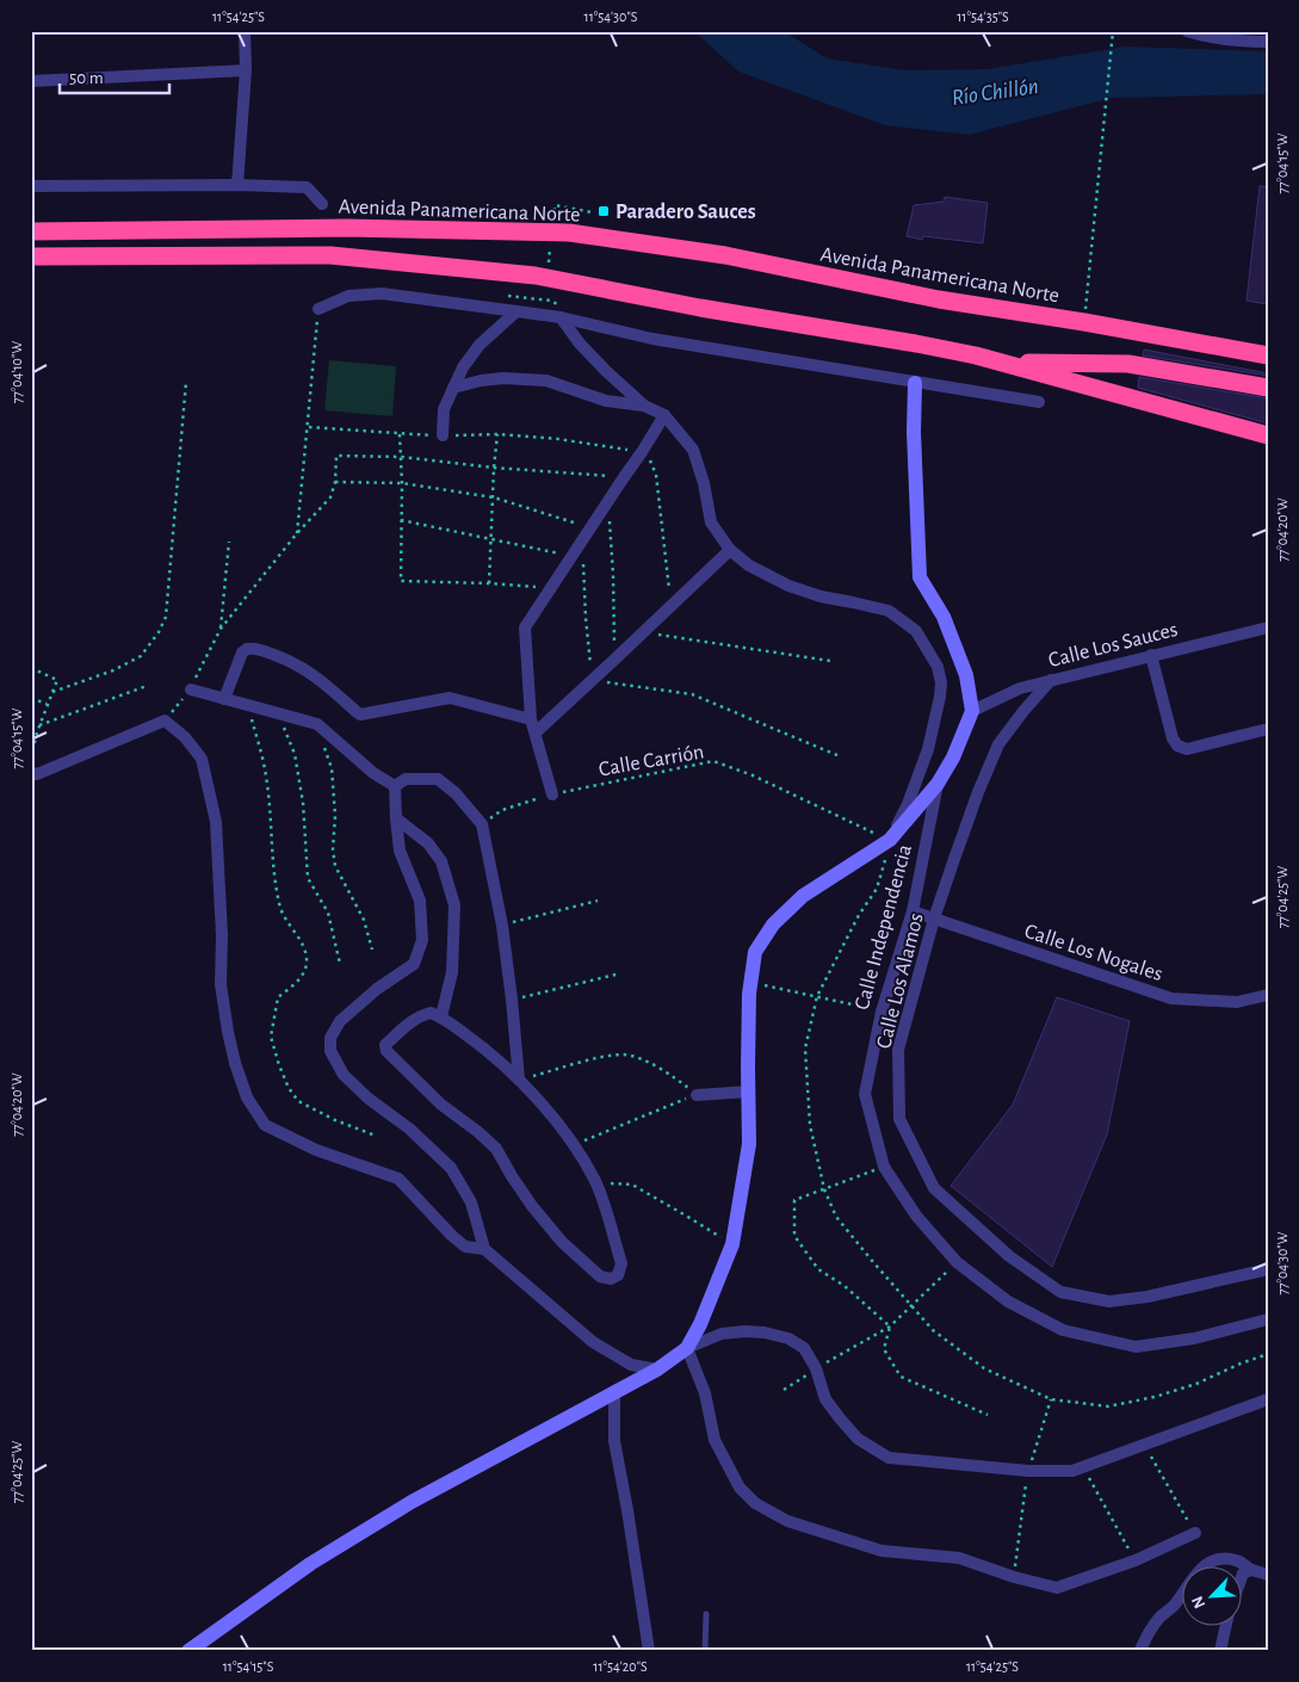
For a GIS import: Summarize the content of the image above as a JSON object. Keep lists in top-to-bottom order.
{
  "streets": {
    "highway": ["Avenida Panamericana Norte"],
    "street": [
      "Calle Los Sauces",
      "Calle Independencia",
      "Calle Los Nogales",
      "Calle Los Alamos"
    ],
    "path": ["Calle Carrión"]
  },
  "crossings": [
    ["Calle Los Sauces", "Calle Independencia"],
    ["Calle Los Sauces", "Calle Los Alamos"],
    ["Calle Independencia", "Calle Los Nogales"],
    ["Calle Los Nogales", "Calle Los Alamos"]
  ],
  "water": ["Río Chillón"],
  "places": {
    "transit": ["Paradero Sauces"]
  },
  "scale_bar": "50 m",
  "north": "bottom left",
  "coordinates": [
    "11°54'25\"S",
    "11°54'30\"S",
    "11°54'35\"S",
    "77°04'15\"W",
    "77°04'10\"W",
    "77°04'20\"W",
    "77°04'25\"W",
    "77°04'30\"W",
    "11°54'15\"S",
    "11°54'20\"S"
  ]
}
